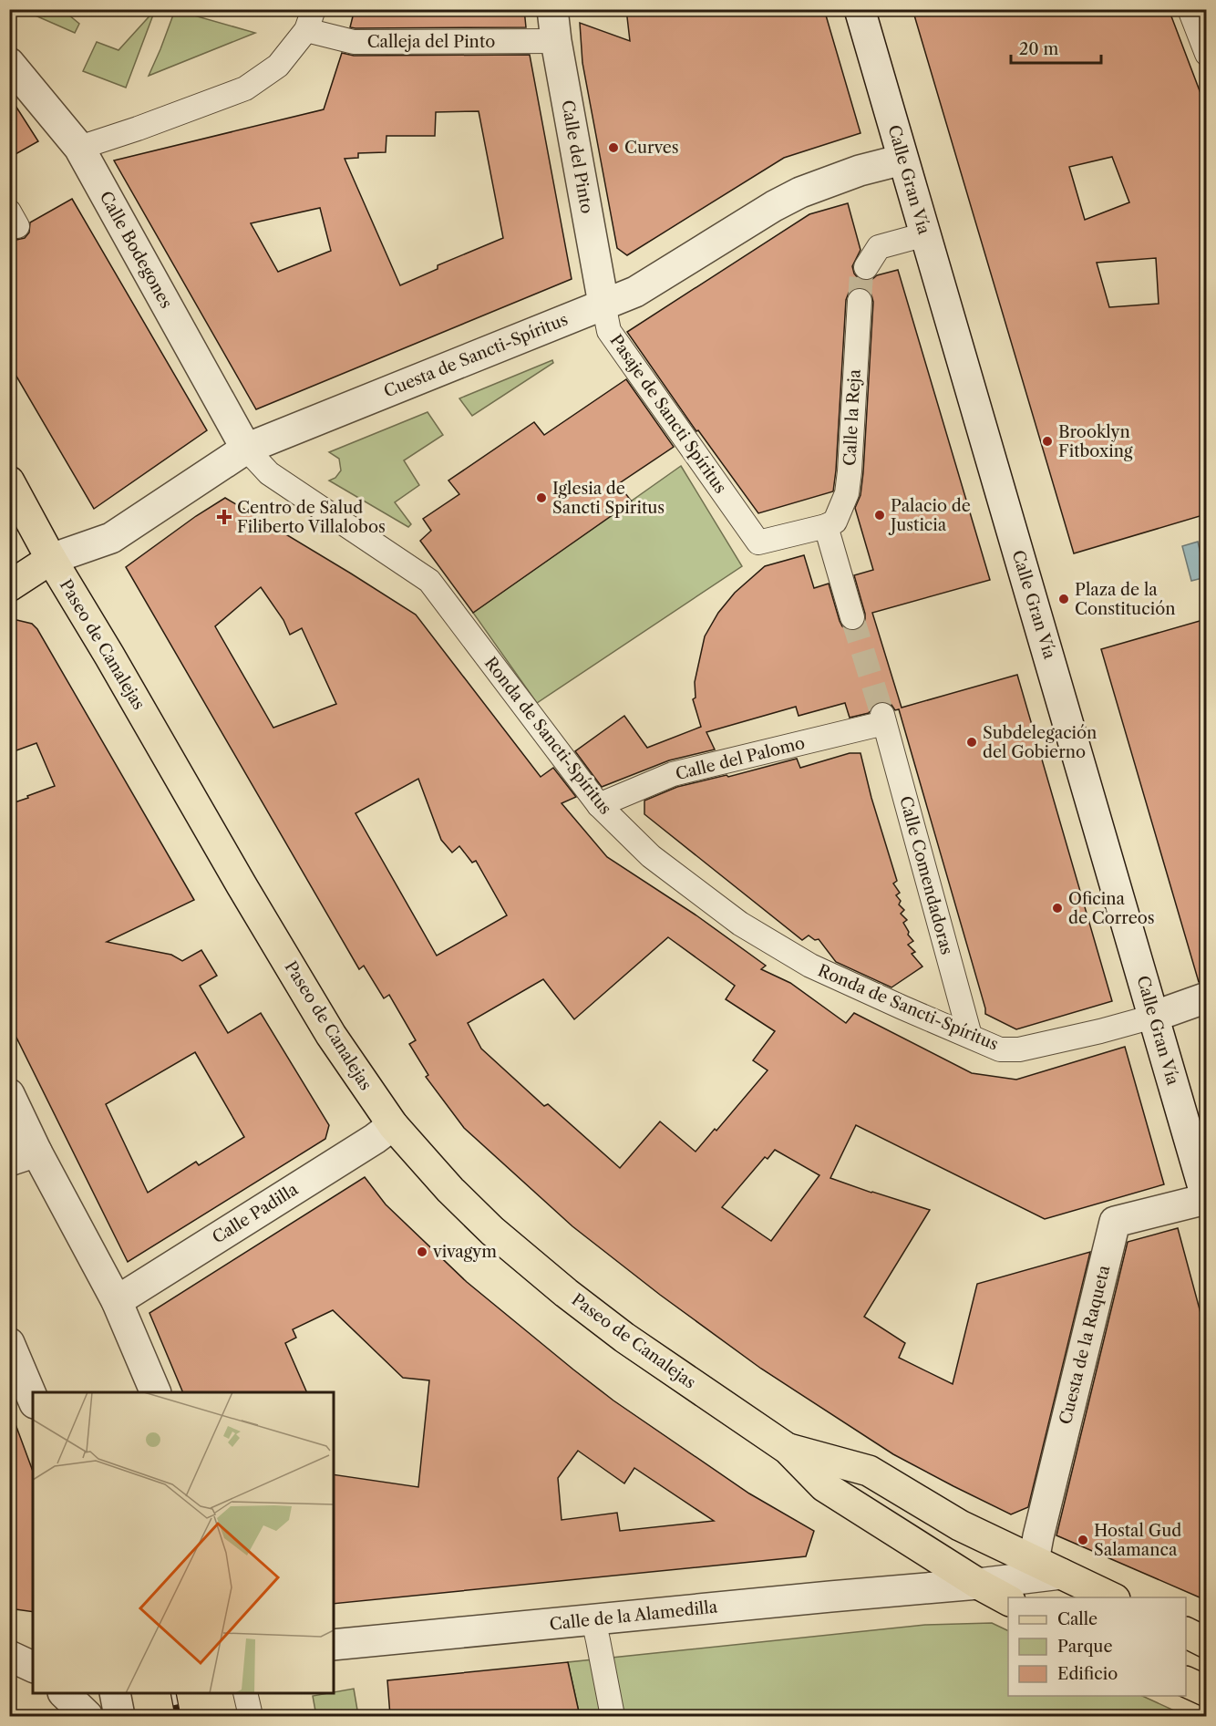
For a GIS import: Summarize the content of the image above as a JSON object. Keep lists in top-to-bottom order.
{
  "streets": {
    "main road": ["Paseo de Canalejas"],
    "street": [
      "Calleja del Pinto",
      "Calle del Pinto",
      "Calle Gran Vía",
      "Calle Bodegones",
      "Cuesta de Sancti-Spíritus",
      "Pasaje de Sancti Spíritus",
      "Calle la Reja",
      "Ronda de Sancti-Spíritus",
      "Calle del Palomo",
      "Calle Comendadoras",
      "Calle Padilla",
      "Cuesta de la Raqueta",
      "Calle de la Alamedilla"
    ]
  },
  "crossings": [
    ["Calleja del Pinto", "Calle del Pinto"],
    ["Calle del Pinto", "Cuesta de Sancti-Spíritus"],
    ["Calle del Pinto", "Pasaje de Sancti Spíritus"],
    ["Calle Gran Vía", "Cuesta de Sancti-Spíritus"],
    ["Calle Gran Vía", "Ronda de Sancti-Spíritus"],
    ["Calle Gran Vía", "Cuesta de la Raqueta"],
    ["Calle Bodegones", "Cuesta de Sancti-Spíritus"],
    ["Calle Bodegones", "Ronda de Sancti-Spíritus"],
    ["Cuesta de Sancti-Spíritus", "Pasaje de Sancti Spíritus"],
    ["Cuesta de Sancti-Spíritus", "Paseo de Canalejas"],
    ["Cuesta de Sancti-Spíritus", "Ronda de Sancti-Spíritus"],
    ["Pasaje de Sancti Spíritus", "Calle la Reja"],
    ["Paseo de Canalejas", "Calle Padilla"],
    ["Paseo de Canalejas", "Cuesta de la Raqueta"],
    ["Paseo de Canalejas", "Calle de la Alamedilla"],
    ["Ronda de Sancti-Spíritus", "Calle del Palomo"],
    ["Ronda de Sancti-Spíritus", "Calle Comendadoras"],
    ["Calle del Palomo", "Calle Comendadoras"]
  ],
  "places": {
    "other": [
      "Curves",
      "Brooklyn Fitboxing",
      "Iglesia de Sancti Spiritus",
      "Palacio de Justicia",
      "Plaza de la Constitución",
      "Subdelegación del Gobierno",
      "Oficina de Correos",
      "vivagym",
      "Hostal Gud Salamanca"
    ],
    "health": ["Centro de Salud Filiberto Villalobos"]
  },
  "legend": ["Calle", "Parque", "Edificio"],
  "scale_bar": "20 m"
}
